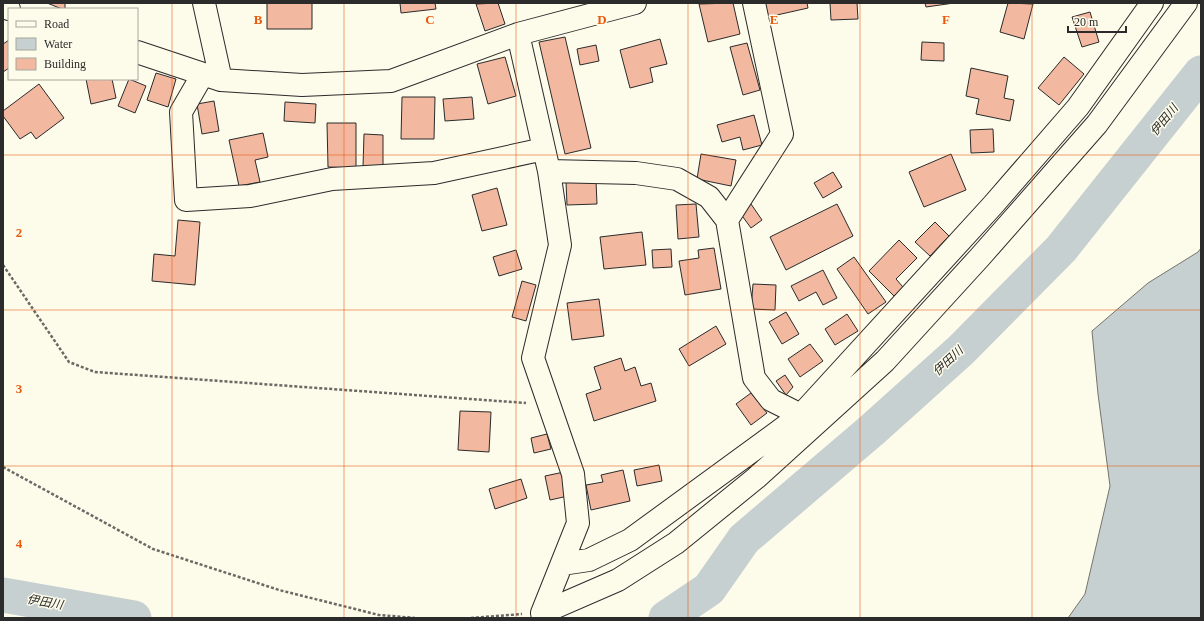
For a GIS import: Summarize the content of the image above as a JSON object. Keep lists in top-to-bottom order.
{
  "water": ["伊田川"],
  "legend": ["Road", "Water", "Building"],
  "scale_bar": "20 m",
  "grid": {
    "columns": [
      "B",
      "C",
      "D",
      "E",
      "F"
    ],
    "rows": ["2", "3", "4"]
  }
}
